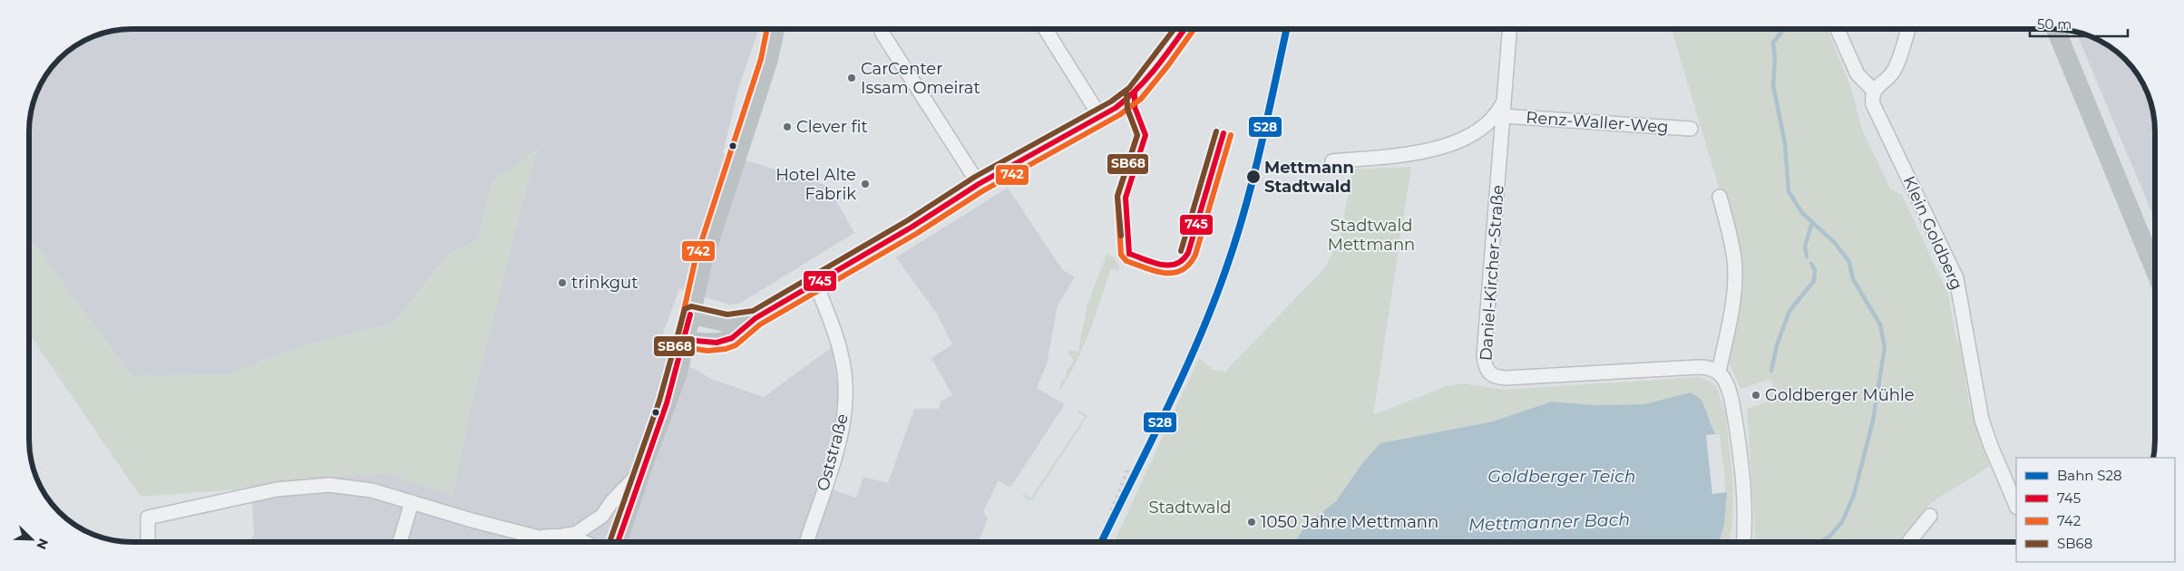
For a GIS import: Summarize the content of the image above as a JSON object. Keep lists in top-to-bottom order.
{
  "streets": {
    "street": [
      "Renz-Waller-Weg",
      "Klein Goldberg",
      "Daniel-Kircher-Straße",
      "Oststraße"
    ]
  },
  "crossings": [
    ["Renz-Waller-Weg", "Daniel-Kircher-Straße"]
  ],
  "water": ["Goldberger Teich", "Mettmanner Bach"],
  "parks": ["Stadtwald Mettmann", "Stadtwald"],
  "places": [
    "CarCenter Issam Omeirat",
    "Clever fit",
    "Mettmann Stadtwald",
    "Hotel Alte Fabrik",
    "trinkgut",
    "Goldberger Mühle",
    "1050 Jahre Mettmann"
  ],
  "lines": [
    "rail line S28",
    "transit line 745",
    "transit line 742",
    "transit line SB68"
  ],
  "legend": [
    "Bahn S28",
    "745",
    "742",
    "SB68"
  ],
  "scale_bar": "50 m",
  "north": "bottom right"
}
